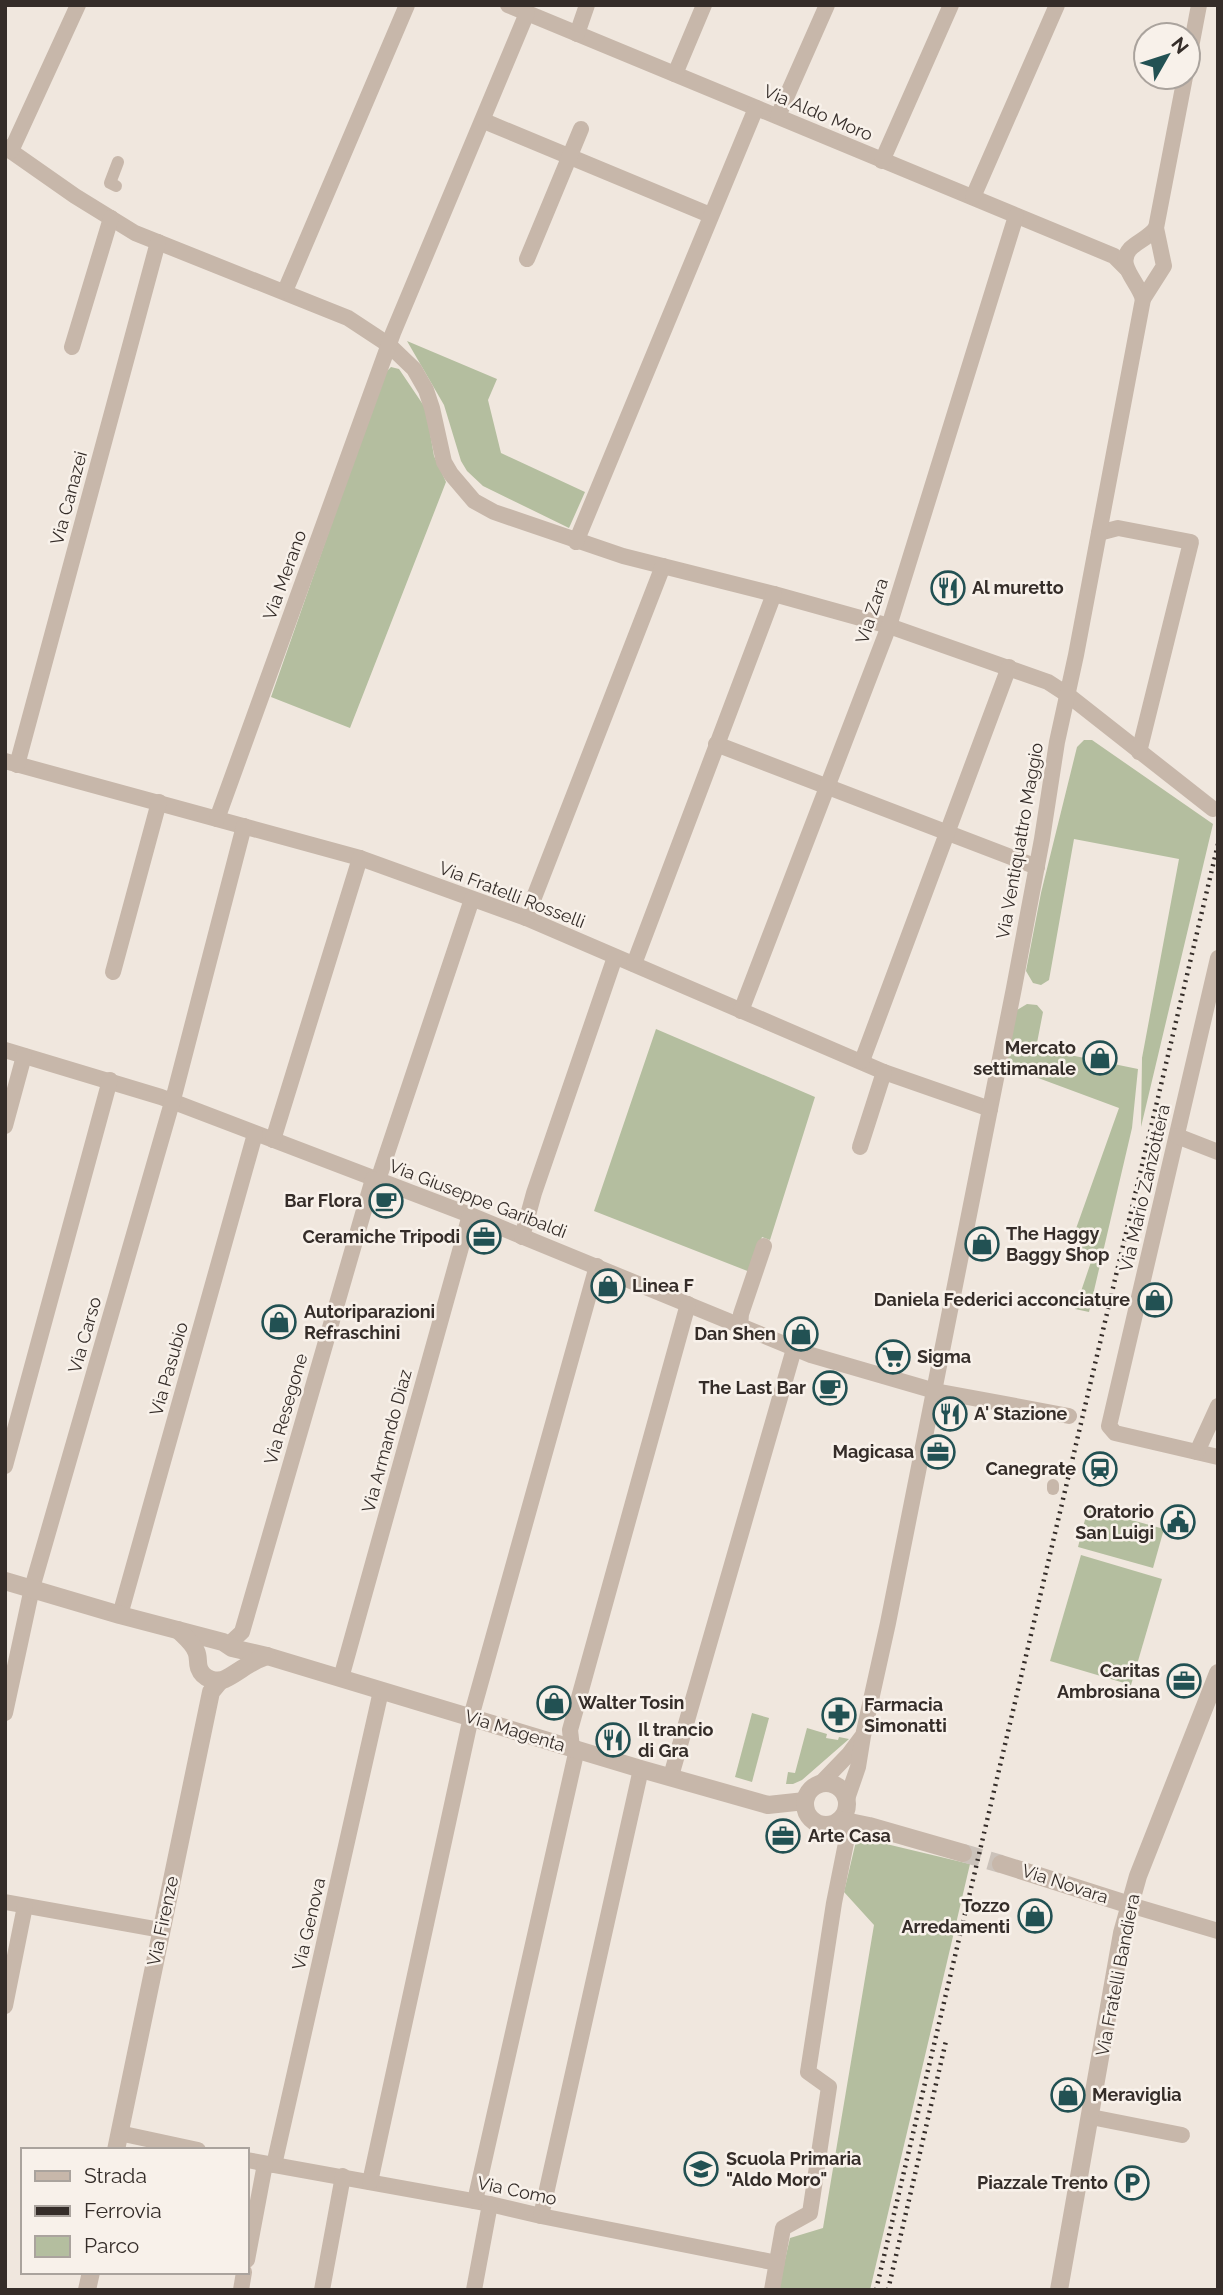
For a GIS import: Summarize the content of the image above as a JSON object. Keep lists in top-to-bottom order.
{
  "streets": {
    "street": [
      "Via Aldo Moro",
      "Via Canazei",
      "Via Merano",
      "Via Zara",
      "Via Ventiquattro Maggio",
      "Via Fratelli Rosselli",
      "Via Mario Zanzottera",
      "Via Giuseppe Garibaldi",
      "Via Carso",
      "Via Pasubio",
      "Via Resegone",
      "Via Armando Diaz",
      "Via Magenta",
      "Via Novara",
      "Via Firenze",
      "Via Genova",
      "Via Fratelli Bandiera",
      "Via Como"
    ]
  },
  "crossings": [
    ["Via Aldo Moro", "Via Merano"],
    ["Via Aldo Moro", "Via Zara"],
    ["Via Canazei", "Via Fratelli Rosselli"],
    ["Via Merano", "Via Fratelli Rosselli"],
    ["Via Zara", "Via Fratelli Rosselli"],
    ["Via Ventiquattro Maggio", "Via Fratelli Rosselli"],
    ["Via Ventiquattro Maggio", "Via Giuseppe Garibaldi"],
    ["Via Ventiquattro Maggio", "Via Magenta"],
    ["Via Fratelli Rosselli", "Via Carso"],
    ["Via Fratelli Rosselli", "Via Resegone"],
    ["Via Giuseppe Garibaldi", "Via Carso"],
    ["Via Giuseppe Garibaldi", "Via Pasubio"],
    ["Via Giuseppe Garibaldi", "Via Resegone"],
    ["Via Giuseppe Garibaldi", "Via Armando Diaz"],
    ["Via Carso", "Via Magenta"],
    ["Via Pasubio", "Via Magenta"],
    ["Via Resegone", "Via Magenta"],
    ["Via Resegone", "Via Firenze"],
    ["Via Armando Diaz", "Via Magenta"],
    ["Via Magenta", "Via Firenze"],
    ["Via Magenta", "Via Genova"],
    ["Via Novara", "Via Fratelli Bandiera"],
    ["Via Genova", "Via Como"]
  ],
  "places": {
    "restaurant": ["Al muretto", "A' Stazione", "Il trancio di Gra"],
    "shop": [
      "Mercato settimanale",
      "The Haggy Baggy Shop",
      "Linea F",
      "Daniela Federici acconciature",
      "Autoriparazioni Refraschini",
      "Dan Shen",
      "Walter Tosin",
      "Tozzo Arredamenti",
      "Meraviglia"
    ],
    "cafe": ["Bar Flora", "The Last Bar"],
    "office": [
      "Ceramiche Tripodi",
      "Magicasa",
      "Caritas Ambrosiana",
      "Arte Casa"
    ],
    "supermarket": ["Sigma"],
    "station": ["Canegrate"],
    "public building": ["Oratorio San Luigi"],
    "pharmacy": ["Farmacia Simonatti"],
    "school or university": ["Scuola Primaria \"Aldo Moro\""],
    "parking": ["Piazzale Trento"]
  },
  "legend": ["Strada", "Ferrovia", "Parco"],
  "north": "top right"
}
